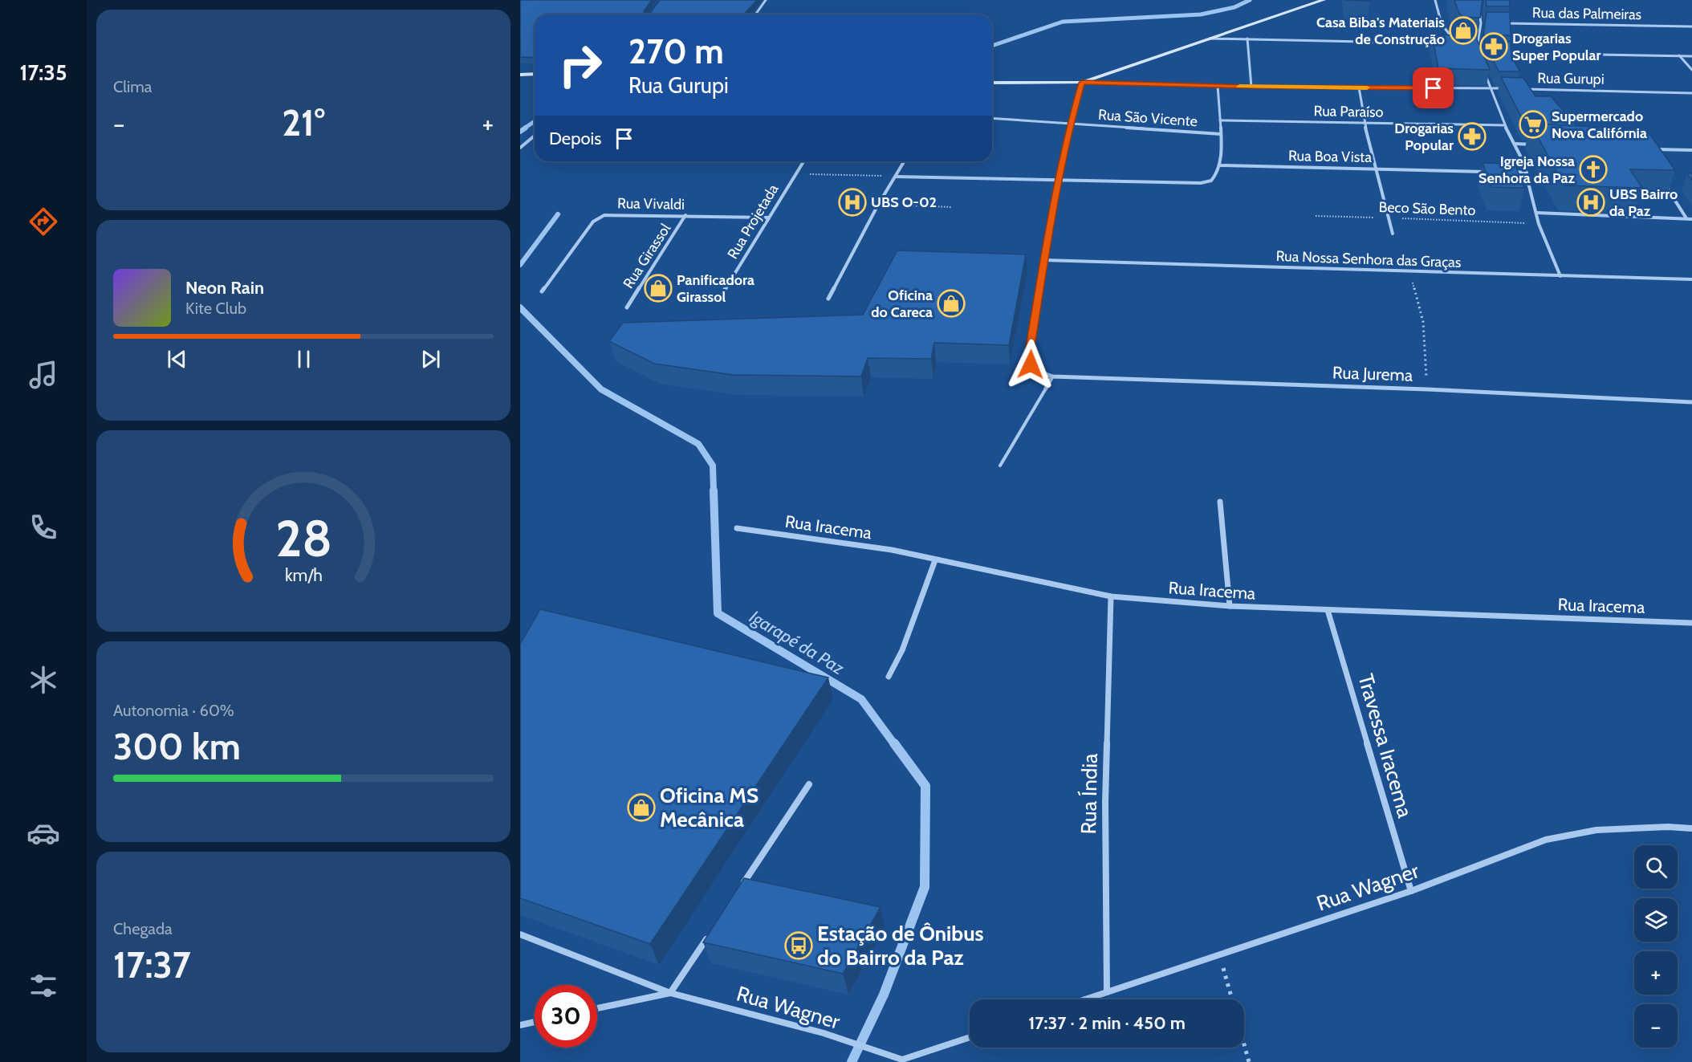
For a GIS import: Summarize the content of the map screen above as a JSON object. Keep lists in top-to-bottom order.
{
  "streets": {
    "street": [
      "Rua das Palmeiras",
      "Rua Gurupi",
      "Rua Paraíso",
      "Rua São Vicente",
      "Rua Boa Vista",
      "Rua Vivaldi",
      "Rua Projetada",
      "Rua Girassol",
      "Rua Nossa Senhora das Graças",
      "Rua Jurema",
      "Rua Iracema",
      "Travessa Iracema",
      "Rua Índia",
      "Rua Wagner"
    ],
    "path": ["Beco São Bento"]
  },
  "crossings": [
    ["Rua Vivaldi", "Rua Projetada"],
    ["Rua Vivaldi", "Rua Girassol"],
    ["Rua Iracema", "Travessa Iracema"],
    ["Rua Iracema", "Rua Índia"],
    ["Travessa Iracema", "Rua Wagner"],
    ["Rua Índia", "Rua Wagner"]
  ],
  "water": ["Igarapé da Paz"],
  "places": {
    "shop": [
      "Casa Biba's Materiais de Construção",
      "Panificadora Girassol",
      "Oficina do Careca",
      "Oficina MS Mecânica"
    ],
    "pharmacy": ["Drogarias Super Popular", "Drogarias Popular"],
    "supermarket": ["Supermercado Nova Califórnia"],
    "church": ["Igreja Nossa Senhora da Paz"],
    "hospital": ["UBS O-02", "UBS Bairro da Paz"],
    "bus stop": ["Estação de Ônibus do Bairro da Paz"]
  },
  "page": {
    "tabs": "17:35",
    "tile": [
      "Clima",
      ["Autonomia · 60%", "300 km"],
      ["Chegada", "17:37"]
    ],
    "turn": ["270 m", "Rua Gurupi"],
    "heat": ["−", "21°", "+"],
    "then": "Depois",
    "song": ["Neon Rain", "Kite Club"],
    "map_buttons": ["+", "−"],
    "limit": "30",
    "trip": "17:37 · 2 min · 450 m",
    "gauge": ["28", "km/h"]
  }
}
